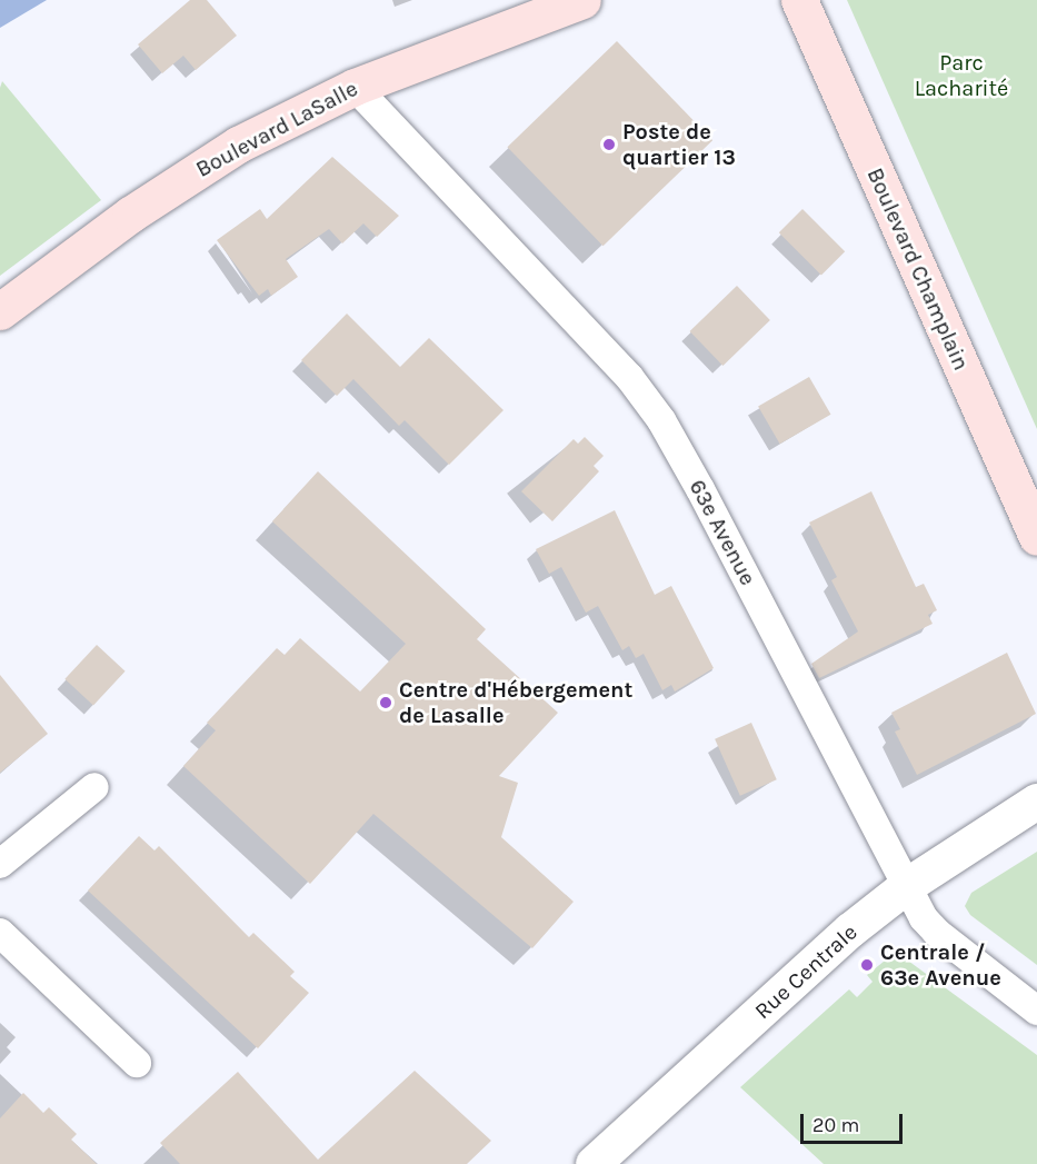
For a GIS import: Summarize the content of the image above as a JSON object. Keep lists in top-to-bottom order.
{
  "streets": {
    "main road": ["Boulevard LaSalle", "Boulevard Champlain"],
    "street": ["63e Avenue", "Rue Centrale"]
  },
  "crossings": [
    ["Boulevard LaSalle", "63e Avenue"],
    ["63e Avenue", "Rue Centrale"]
  ],
  "parks": ["Parc Lacharité"],
  "places": ["Poste de quartier 13", "Centre d'Hébergement de Lasalle", "Centrale / 63e Avenue"],
  "scale_bar": "20 m"
}
